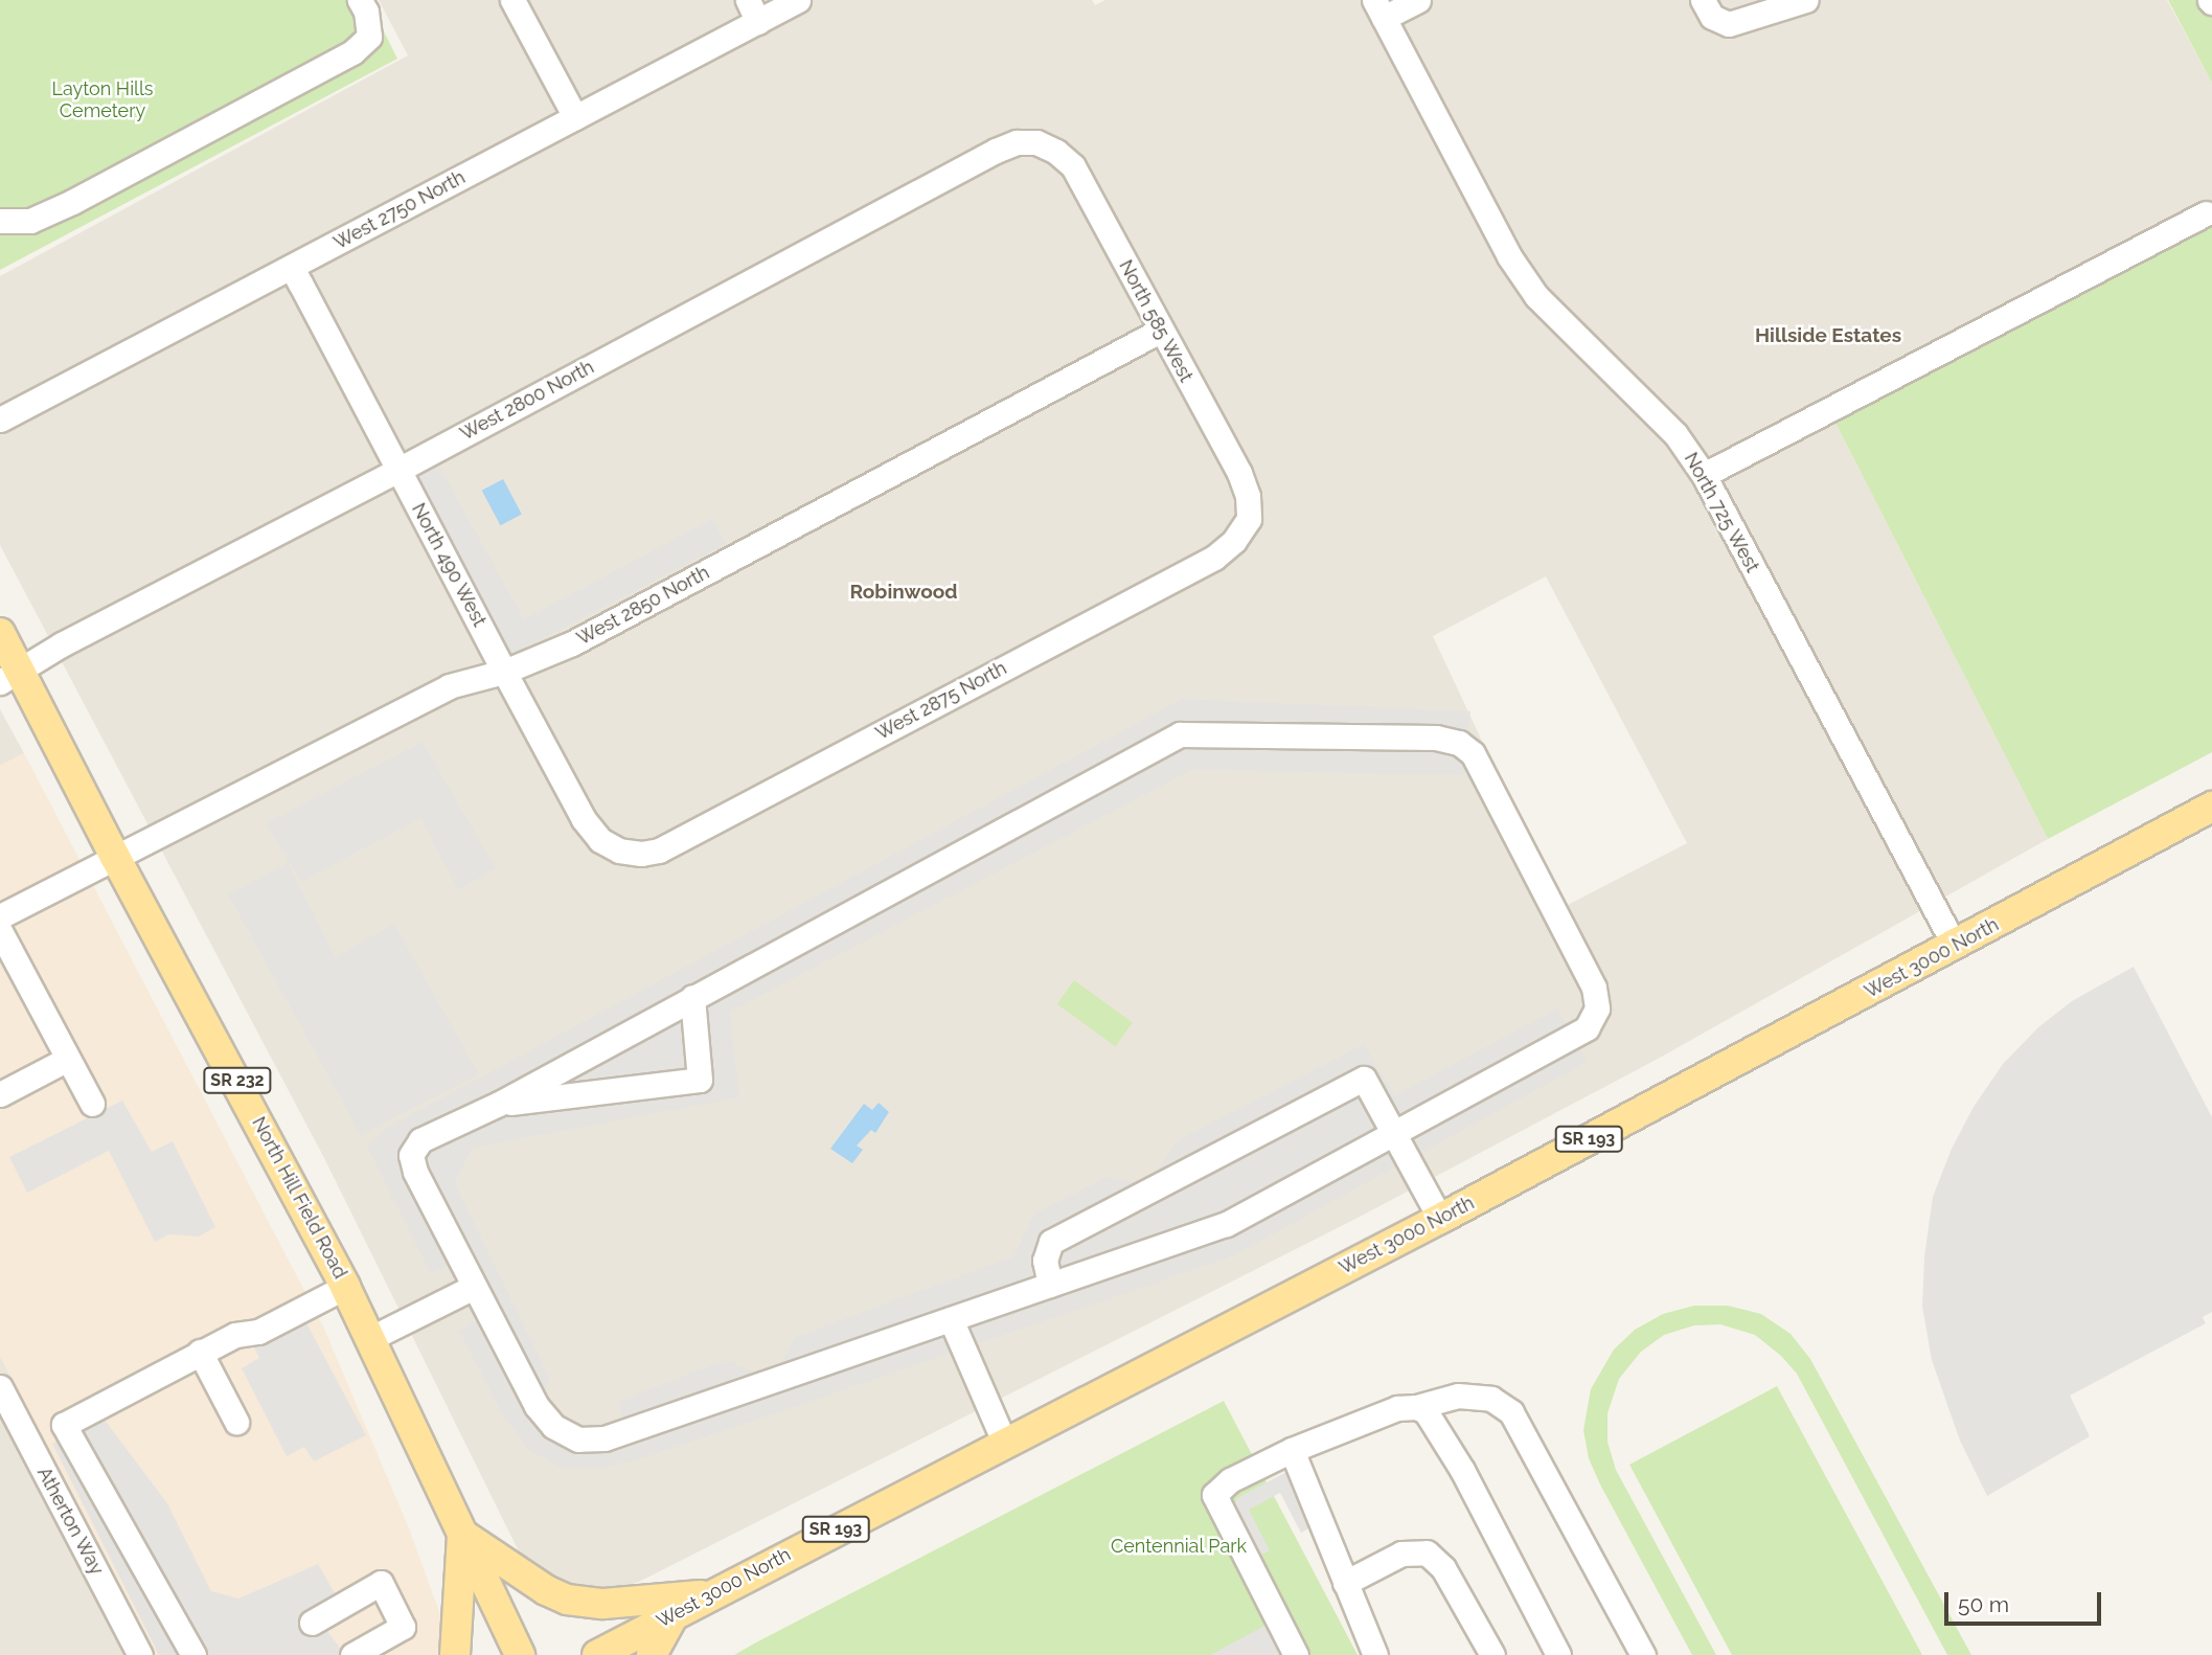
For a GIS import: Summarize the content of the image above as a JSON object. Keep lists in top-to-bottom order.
{
  "streets": {
    "main road": [
      "West 3000 North",
      "SR 232",
      "SR 193",
      "North Hill Field Road"
    ],
    "street": [
      "West 2750 North",
      "North 585 West",
      "West 2800 North",
      "North 725 West",
      "North 490 West",
      "West 2850 North",
      "West 2875 North",
      "Atherton Way"
    ]
  },
  "crossings": [
    ["West 2750 North", "North 490 West"],
    ["North 585 West", "West 2800 North"],
    ["North 585 West", "West 2850 North"],
    ["North 585 West", "West 2875 North"],
    ["West 2800 North", "North 490 West"],
    ["West 2800 North", "North Hill Field Road"],
    ["North 725 West", "West 3000 North"],
    ["North 490 West", "West 2850 North"],
    ["North 490 West", "West 2875 North"],
    ["West 2850 North", "North Hill Field Road"]
  ],
  "districts": ["Hillside Estates", "Robinwood"],
  "parks": ["Layton Hills Cemetery", "Centennial Park"],
  "scale_bar": "50 m"
}
